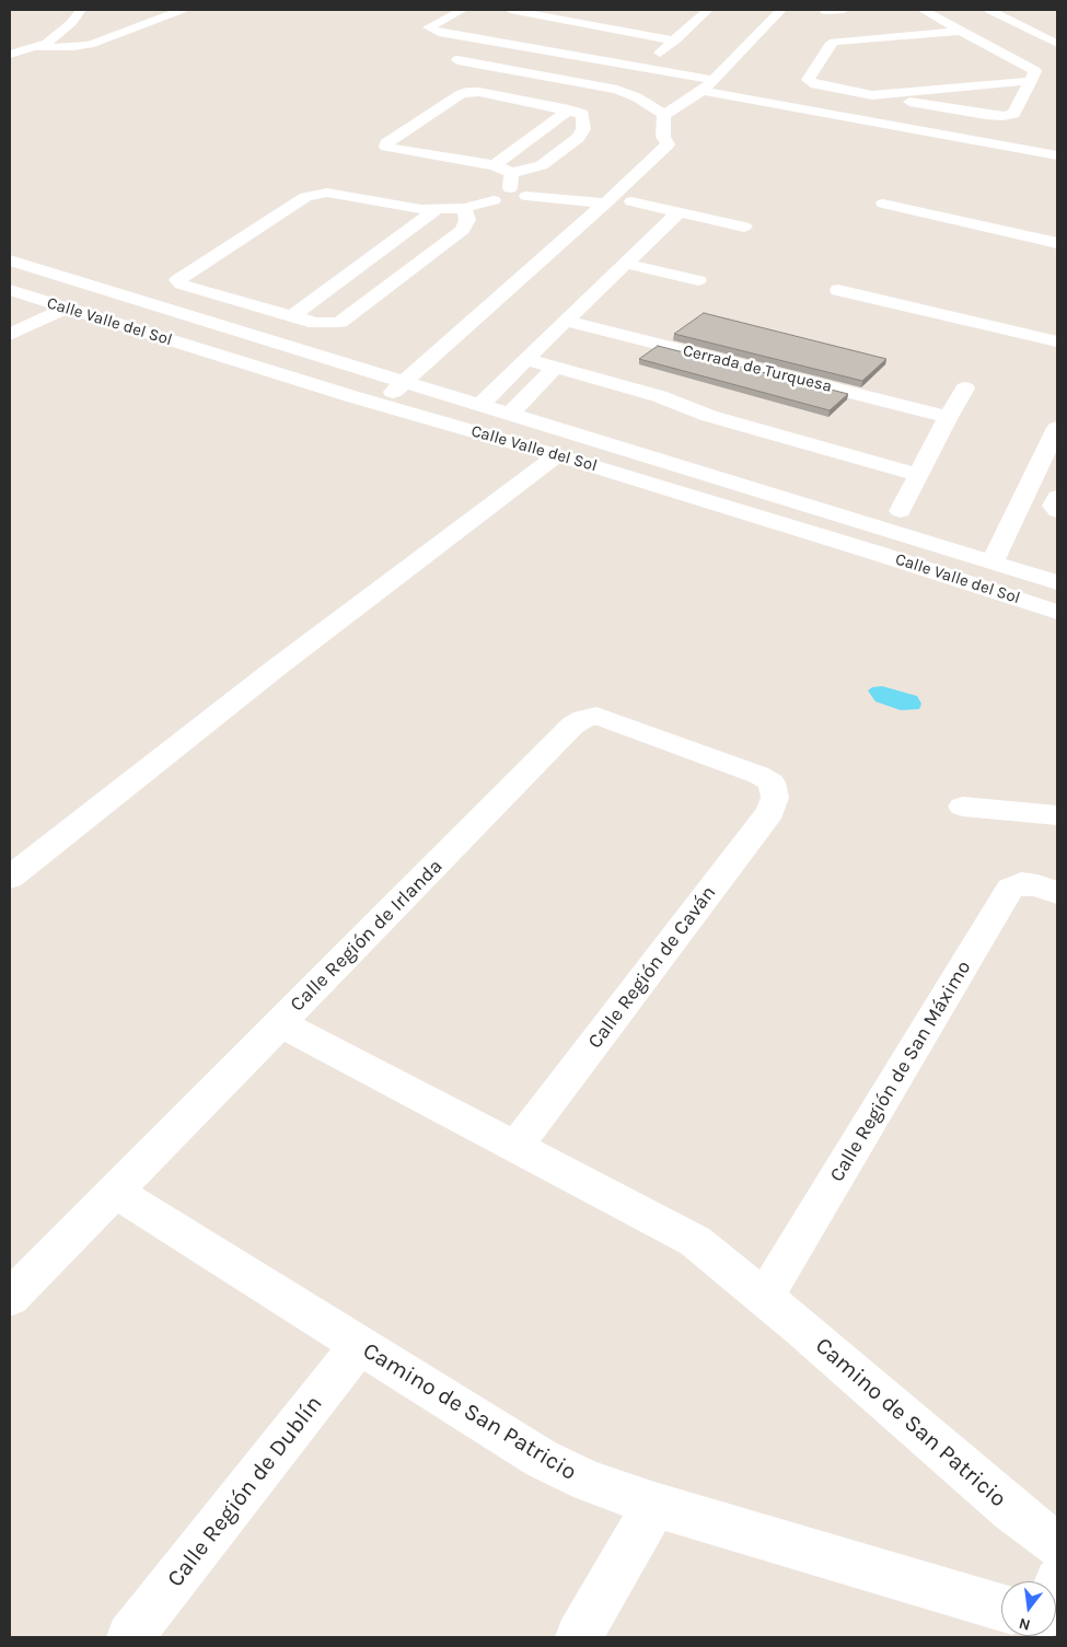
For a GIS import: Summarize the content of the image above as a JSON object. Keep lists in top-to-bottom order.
{
  "streets": {
    "street": [
      "Calle Valle del Sol",
      "Cerrada de Turquesa",
      "Calle Región de Irlanda",
      "Calle Región de Caván",
      "Calle Región de San Máximo",
      "Camino de San Patricio",
      "Calle Región de Dublín"
    ]
  },
  "crossings": [
    ["Calle Región de Irlanda", "Calle Región de Caván"],
    ["Calle Región de Irlanda", "Camino de San Patricio"],
    ["Calle Región de Caván", "Camino de San Patricio"],
    ["Calle Región de San Máximo", "Camino de San Patricio"],
    ["Camino de San Patricio", "Calle Región de Dublín"]
  ],
  "north": "bottom"
}
